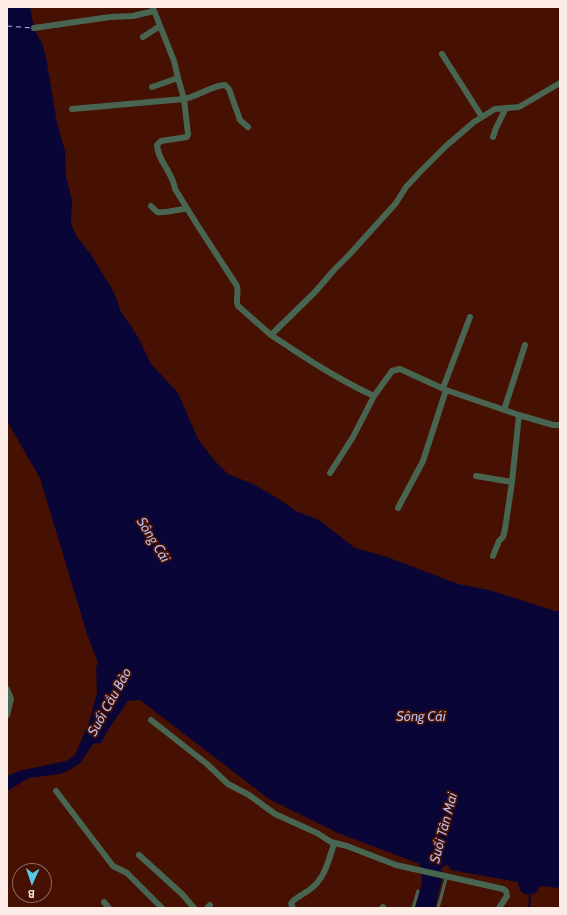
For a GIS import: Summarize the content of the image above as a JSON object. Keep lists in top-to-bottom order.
{
  "water": ["Sông Cái", "Suối Cầu Bào", "Suối Tân Mai"],
  "north": "bottom"
}
